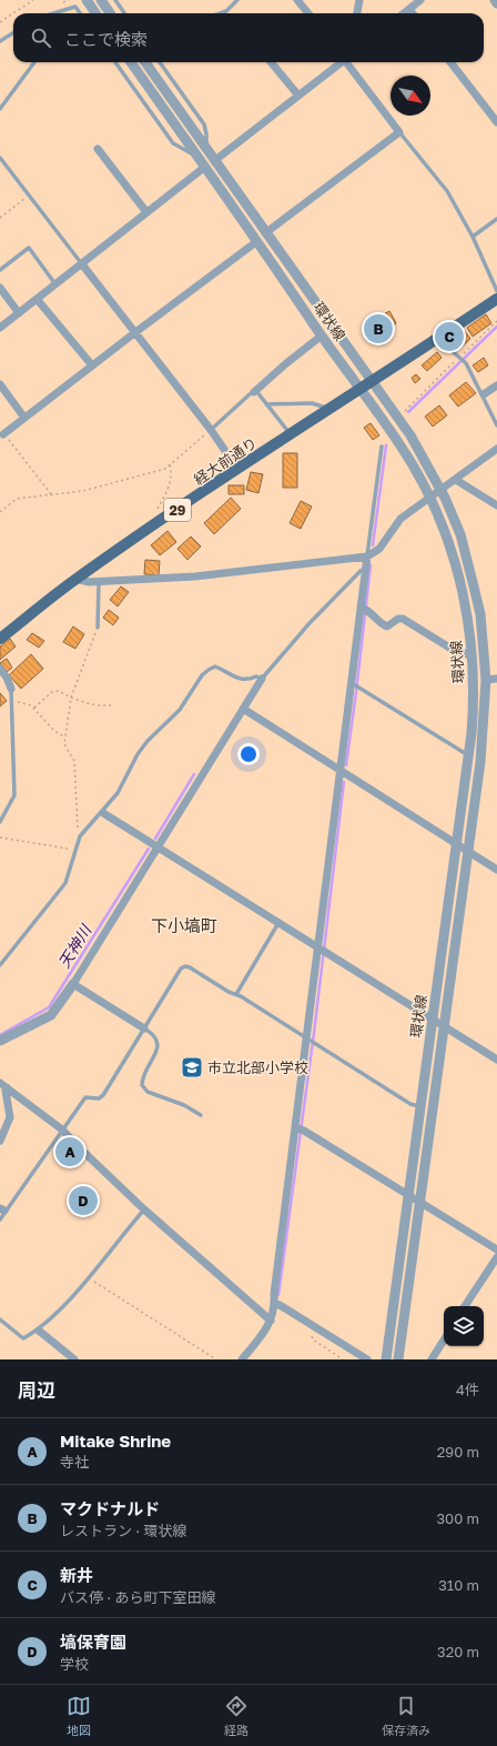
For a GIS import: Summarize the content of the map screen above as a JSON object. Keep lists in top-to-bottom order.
{
  "streets": {
    "main road": ["経大前通り", "29"],
    "street": ["環状線"]
  },
  "crossings": [
    ["環状線", "経大前通り"],
    ["環状線", "29"],
    ["経大前通り", "29"]
  ],
  "districts": ["下小塙町"],
  "water": ["天神川"],
  "places": {
    "school or university": ["市立北部小学校"]
  },
  "north": "bottom right",
  "page": {
    "search": "ここで検索",
    "pins": [
      "B",
      "C",
      "A",
      "D"
    ],
    "heading": ["周辺", "4件"],
    "list": [
      {
        "mark": "A",
        "name": "Mitake Shrine",
        "note": "寺社",
        "value": "290 m"
      },
      {
        "mark": "B",
        "name": "マクドナルド",
        "note": "レストラン · 環状線",
        "value": "300 m"
      },
      {
        "mark": "C",
        "name": "新井",
        "note": "バス停 · あら町下室田線",
        "value": "310 m"
      },
      {
        "mark": "D",
        "name": "塙保育園",
        "note": "学校",
        "value": "320 m"
      }
    ],
    "nav": ["地図", "経路", "保存済み"]
  }
}
